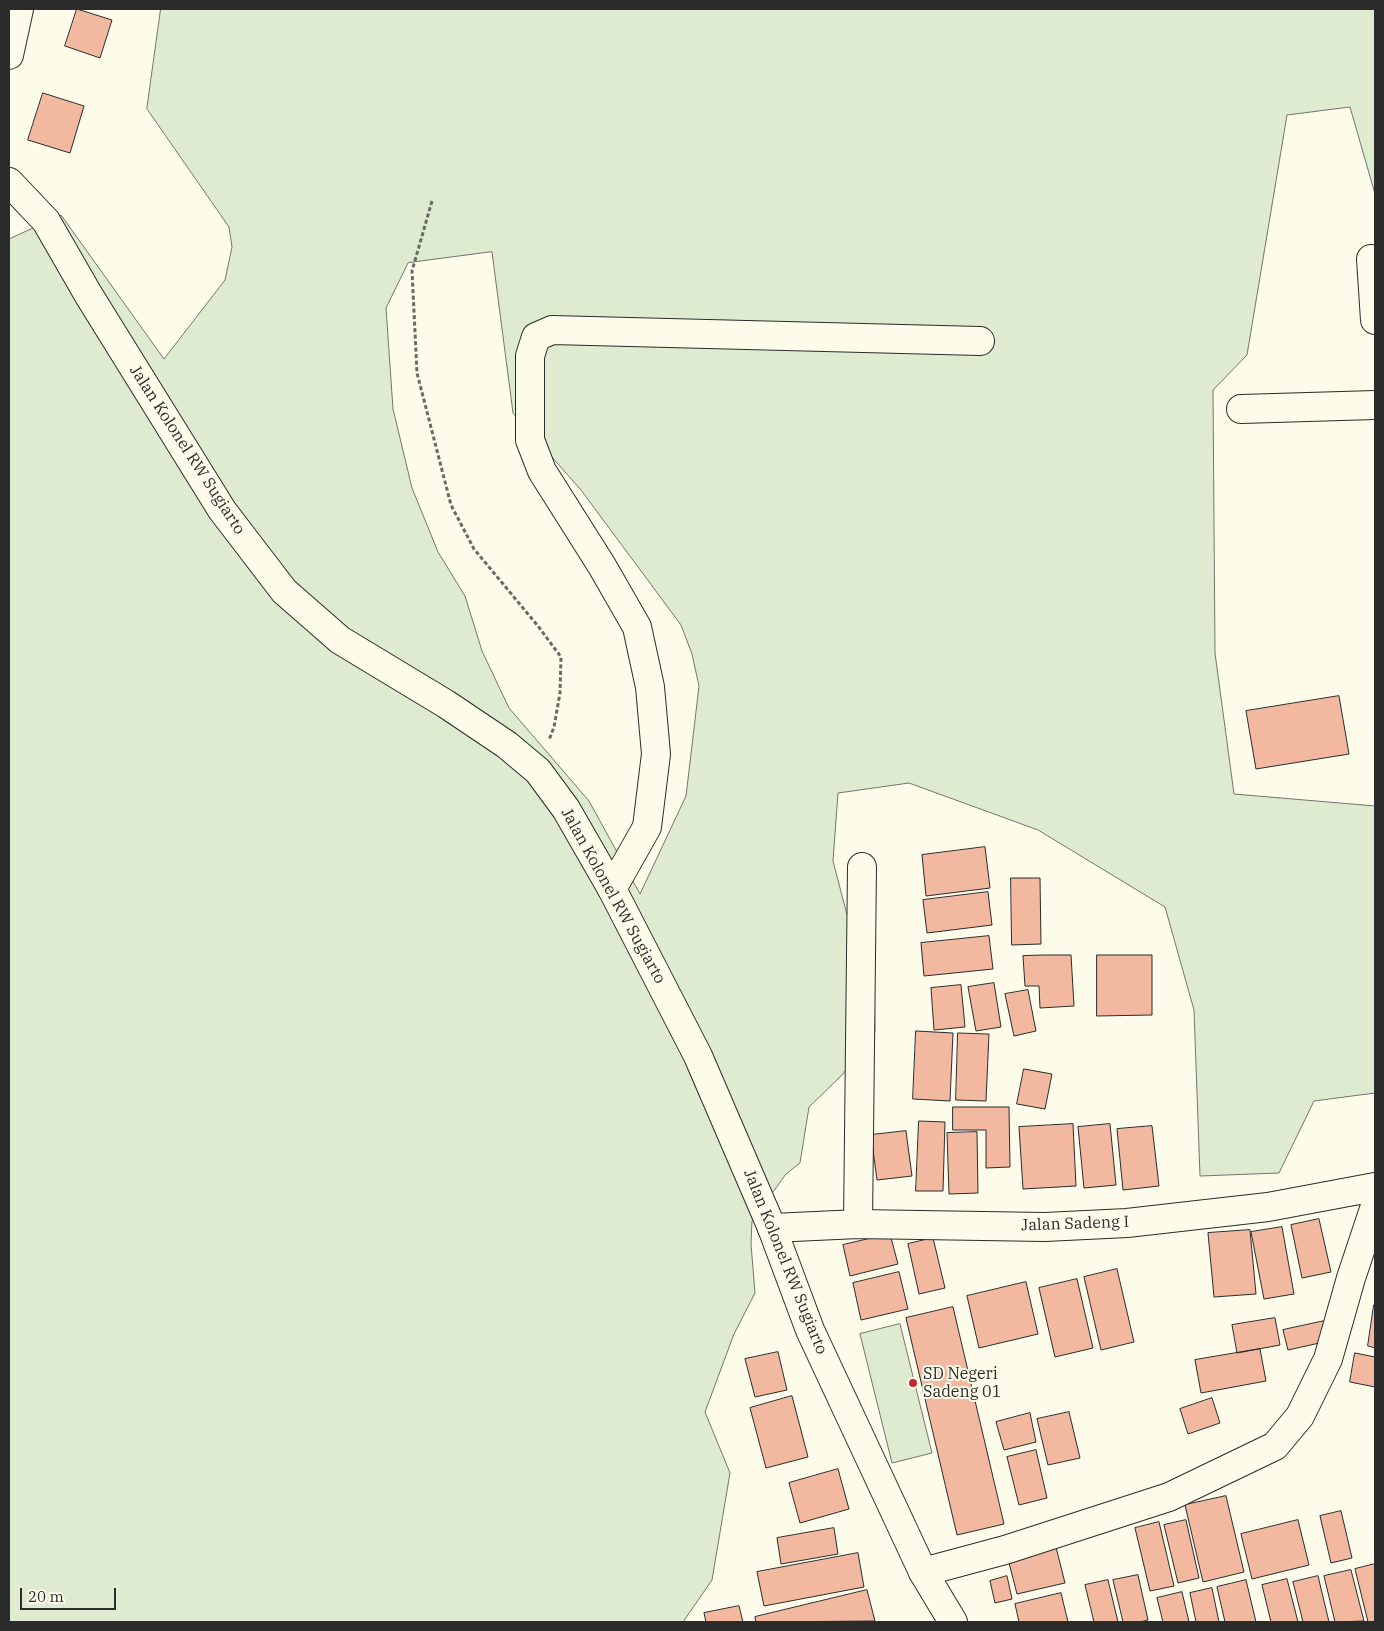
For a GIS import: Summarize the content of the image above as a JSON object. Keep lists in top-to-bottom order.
{
  "streets": {
    "street": ["Jalan Kolonel RW Sugiarto", "Jalan Sadeng I"]
  },
  "crossings": [
    ["Jalan Kolonel RW Sugiarto", "Jalan Sadeng I"]
  ],
  "places": ["SD Negeri Sadeng 01"],
  "scale_bar": "20 m"
}
